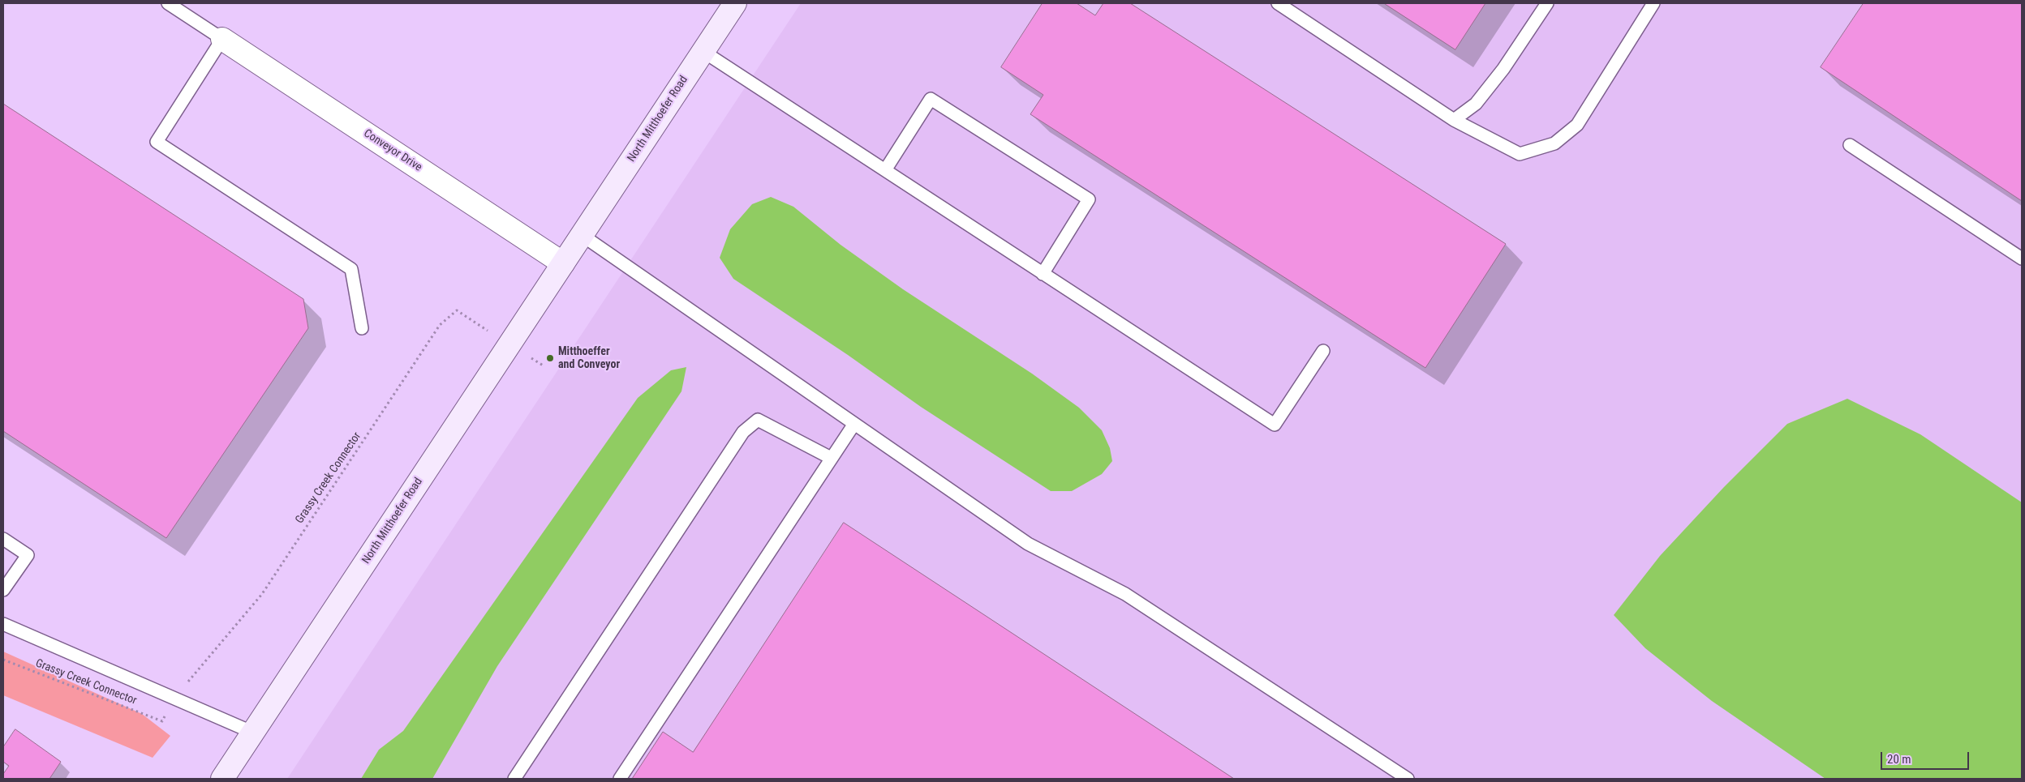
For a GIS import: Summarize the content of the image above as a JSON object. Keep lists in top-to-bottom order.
{
  "streets": {
    "main road": ["North Mitthoefer Road"],
    "street": ["Conveyor Drive"],
    "path": ["Grassy Creek Connector"]
  },
  "crossings": [
    ["North Mitthoefer Road", "Conveyor Drive"]
  ],
  "places": ["Mitthoeffer and Conveyor"],
  "scale_bar": "20 m"
}
